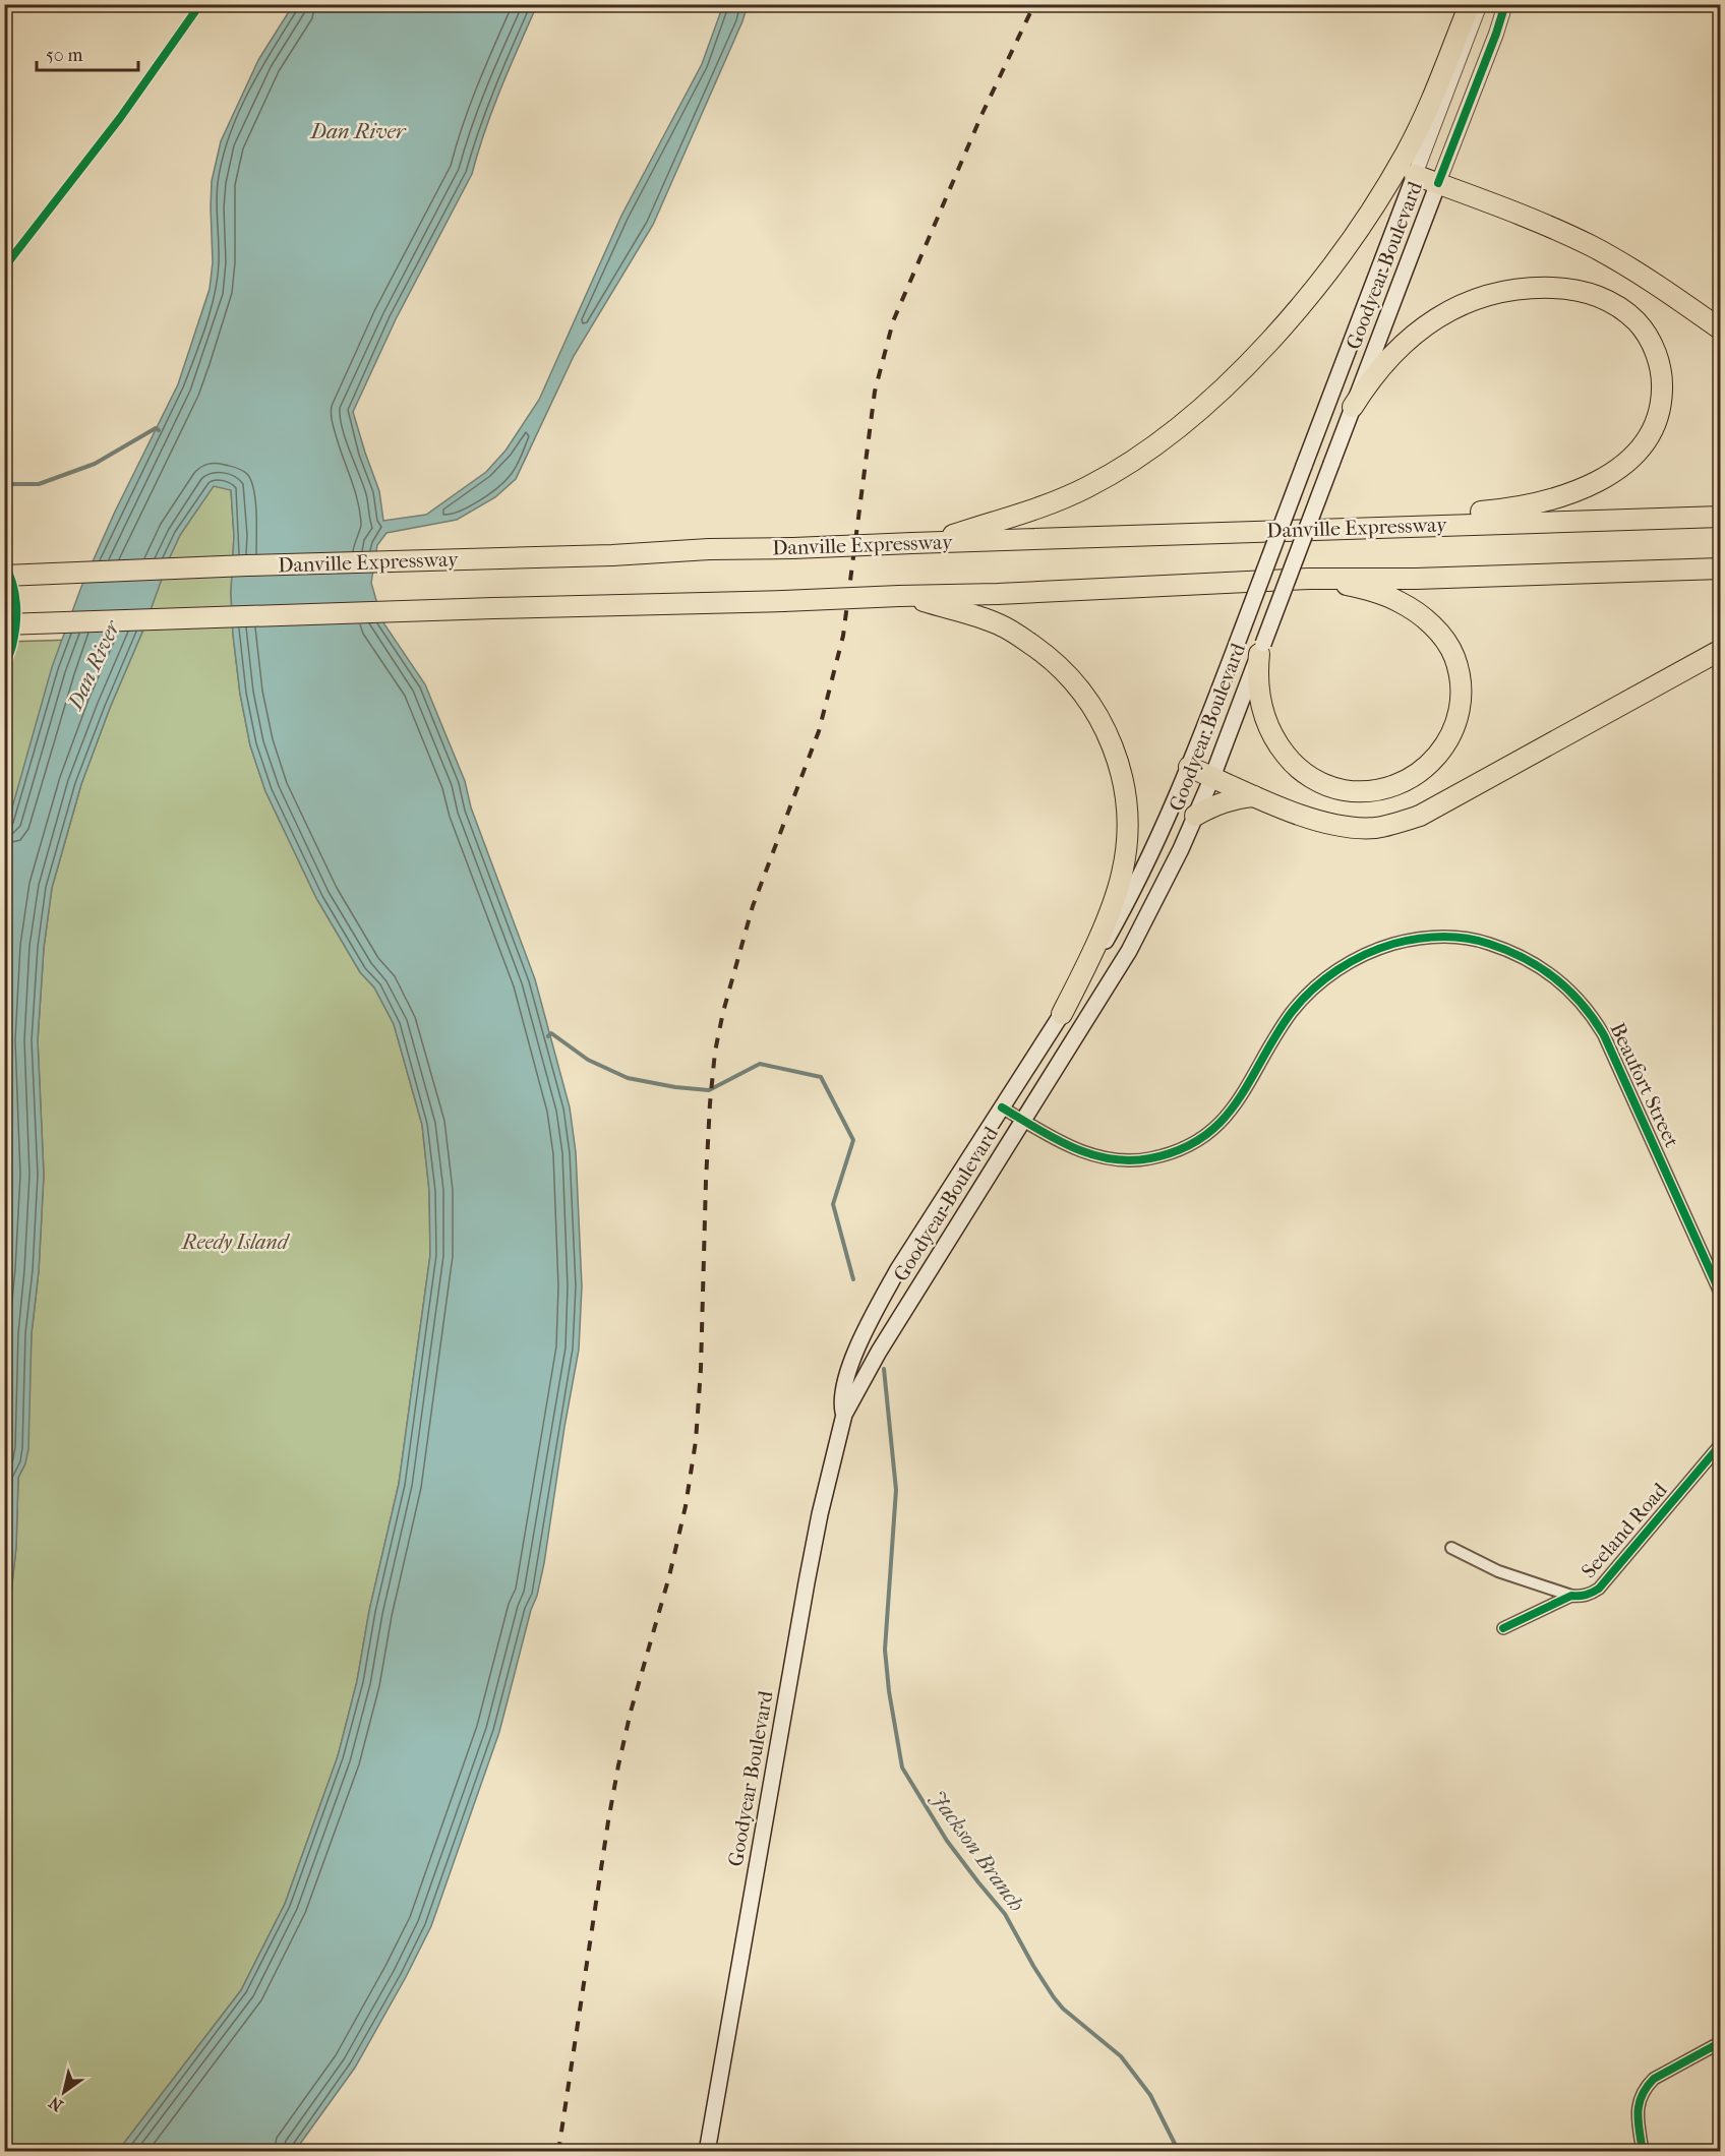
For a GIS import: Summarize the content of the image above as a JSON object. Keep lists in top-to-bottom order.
{
  "streets": {
    "highway": ["Danville Expressway"],
    "main road": ["Goodyear Boulevard"],
    "street": ["Beaufort Street", "Seeland Road"]
  },
  "crossings": [
    ["Goodyear Boulevard", "Beaufort Street"]
  ],
  "water": ["Dan River", "Jackson Branch"],
  "parks": ["Reedy Island"],
  "scale_bar": "50 m",
  "north": "bottom left"
}
